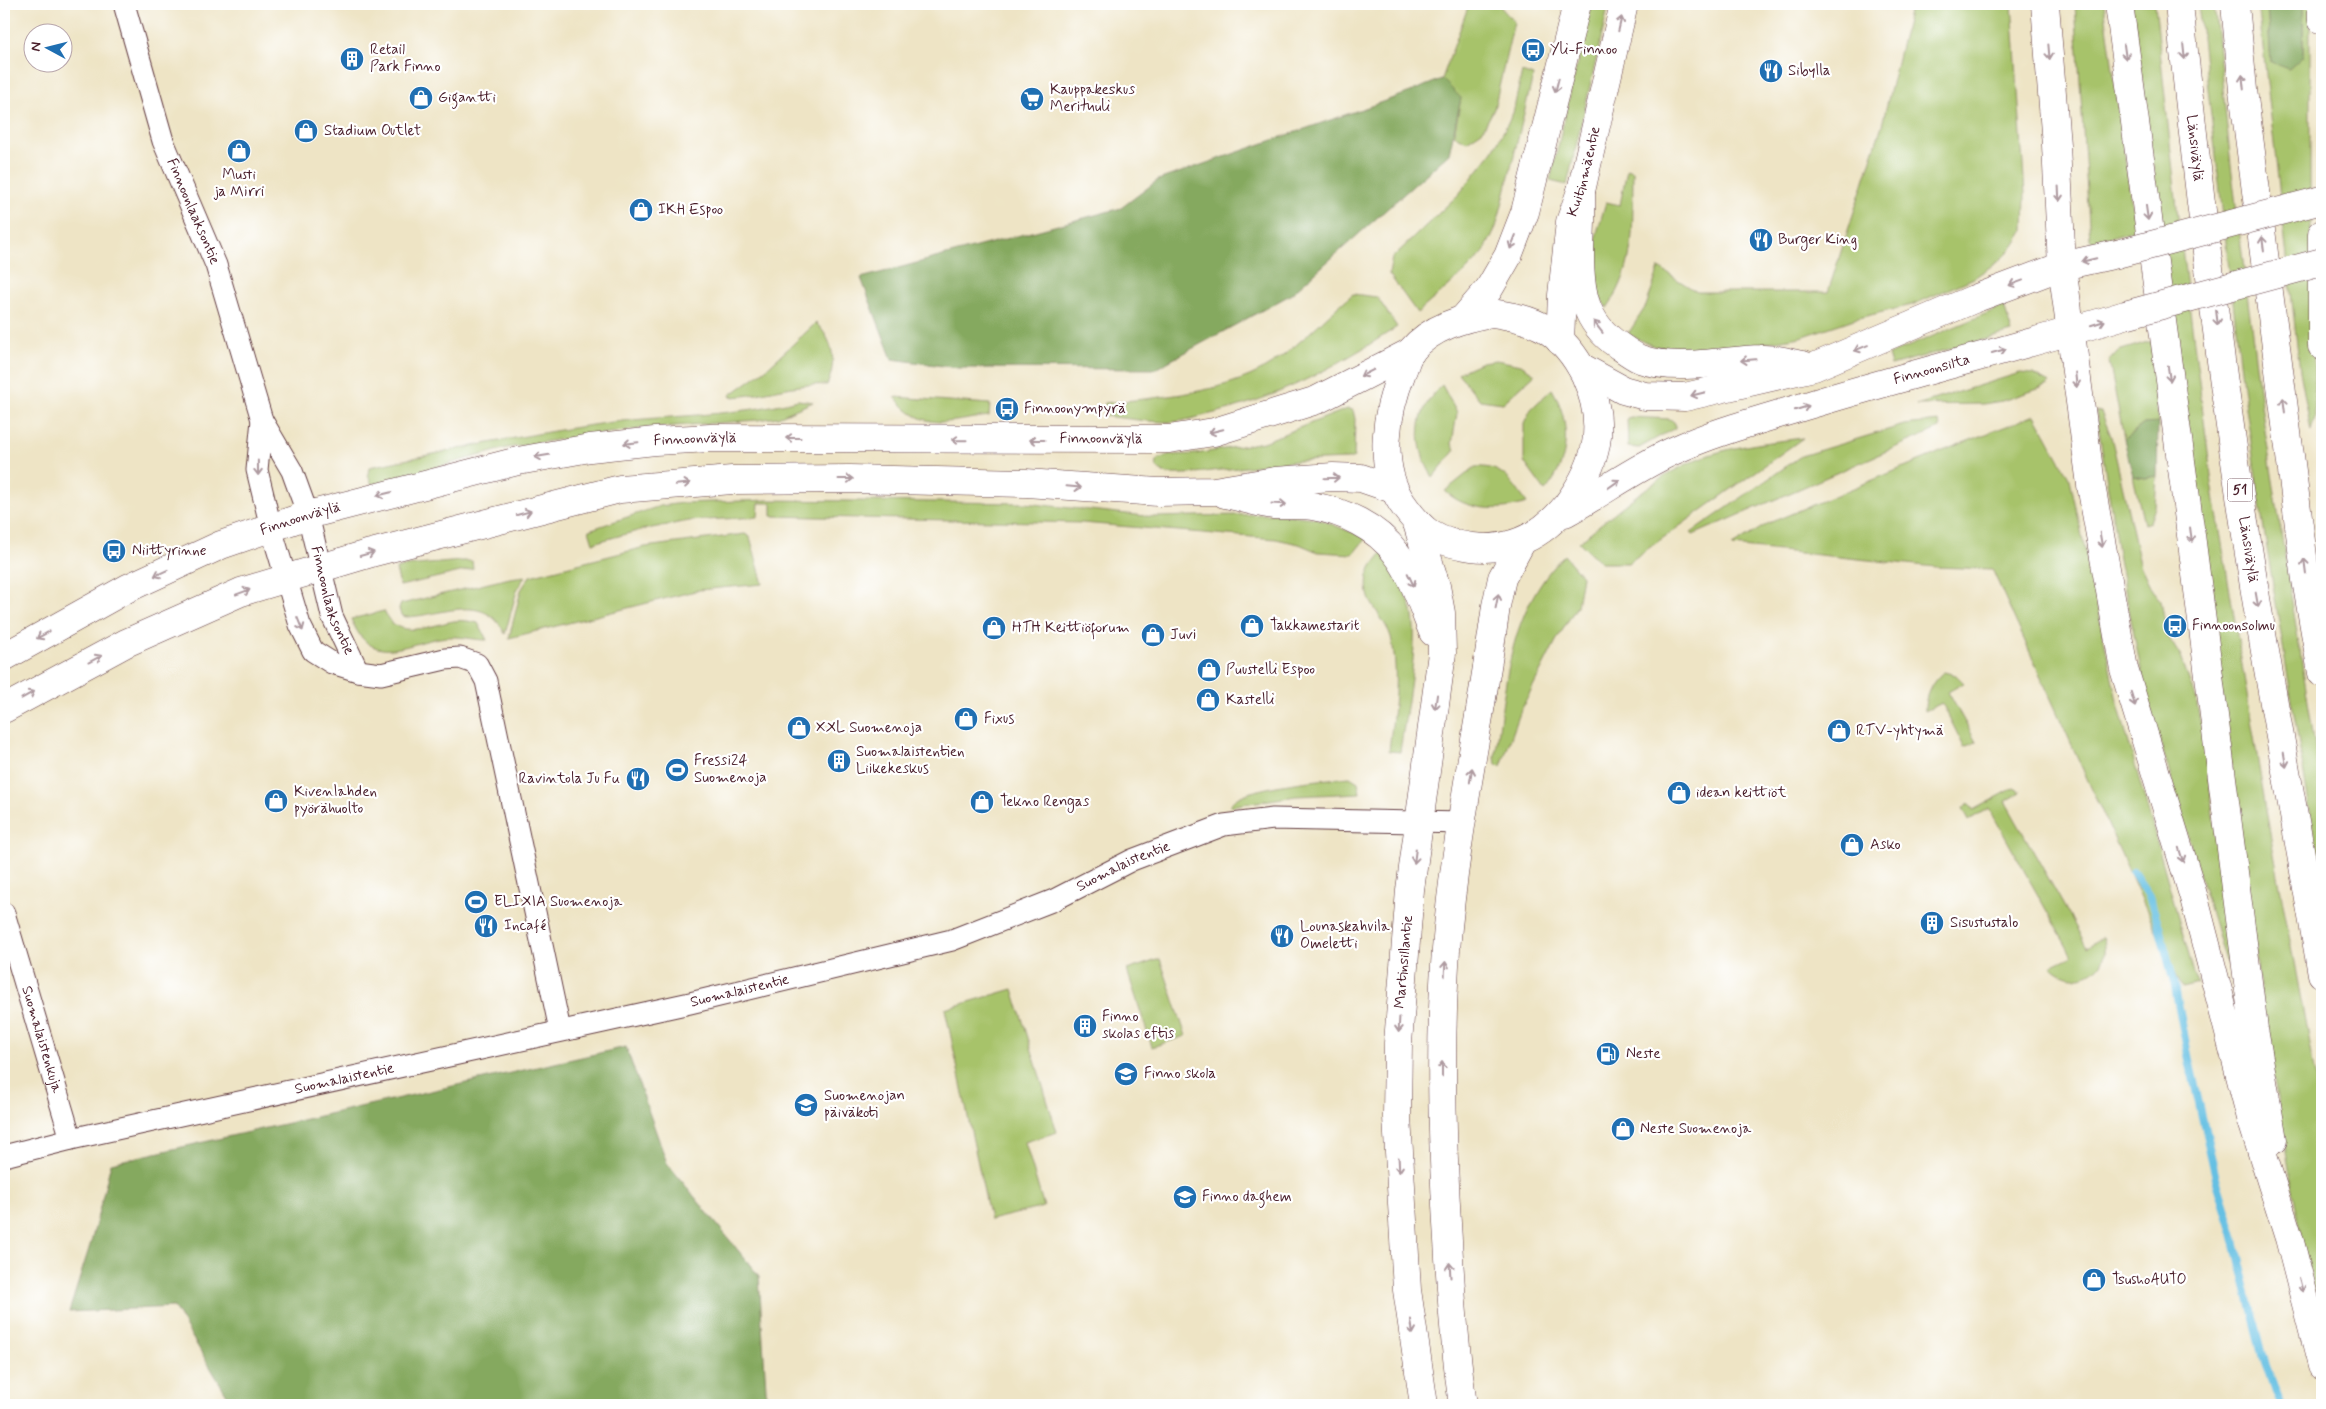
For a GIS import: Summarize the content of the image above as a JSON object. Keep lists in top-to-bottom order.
{
  "streets": {
    "main road": [
      "Länsiväylä",
      "Kuitinmäentie",
      "Finnoonsilta",
      "Finnoonväylä",
      "51",
      "Martinsillantie"
    ],
    "street": ["Finnoonlaaksontie", "Suomalaistentie", "Suomalaistenkuja"]
  },
  "crossings": [
    ["Finnoonlaaksontie", "Finnoonväylä"],
    ["Finnoonlaaksontie", "Suomalaistentie"],
    ["Suomalaistentie", "Martinsillantie"],
    ["Suomalaistentie", "Suomalaistenkuja"]
  ],
  "places": {
    "bus stop": [
      "Yli-Finnoo",
      "Finnoonympyrä",
      "Niittyrinne",
      "Finnoonsolmu"
    ],
    "building": [
      "Retail Park Finno",
      "Suomalaistentien Liikekeskus",
      "Sisustustalo",
      "Finno skolas eftis"
    ],
    "restaurant": [
      "Sibylla",
      "Burger King",
      "Ravintola Ju Fu",
      "Incafé",
      "Lounaskahvila Omeletti"
    ],
    "shop": [
      "Gigantti",
      "Stadium Outlet",
      "Musti ja Mirri",
      "IKH Espoo",
      "Takkamestarit",
      "HTH Keittiöforum",
      "Juvi",
      "Puustelli Espoo",
      "Kastelli",
      "Fixus",
      "XXL Suomenoja",
      "RTV-yhtymä",
      "idean keittiöt",
      "Kivenlahden pyörähuolto",
      "Tekno Rengas",
      "Asko",
      "Neste Suomenoja",
      "TsushoAUTO"
    ],
    "supermarket": ["Kauppakeskus Merituuli"],
    "sports": ["Fressi24 Suomenoja", "ELIXIA Suomenoja"],
    "fuel station": ["Neste"],
    "school or university": ["Finno skola", "Suomenojan päiväkoti", "Finno daghem"]
  },
  "north": "left"
}
